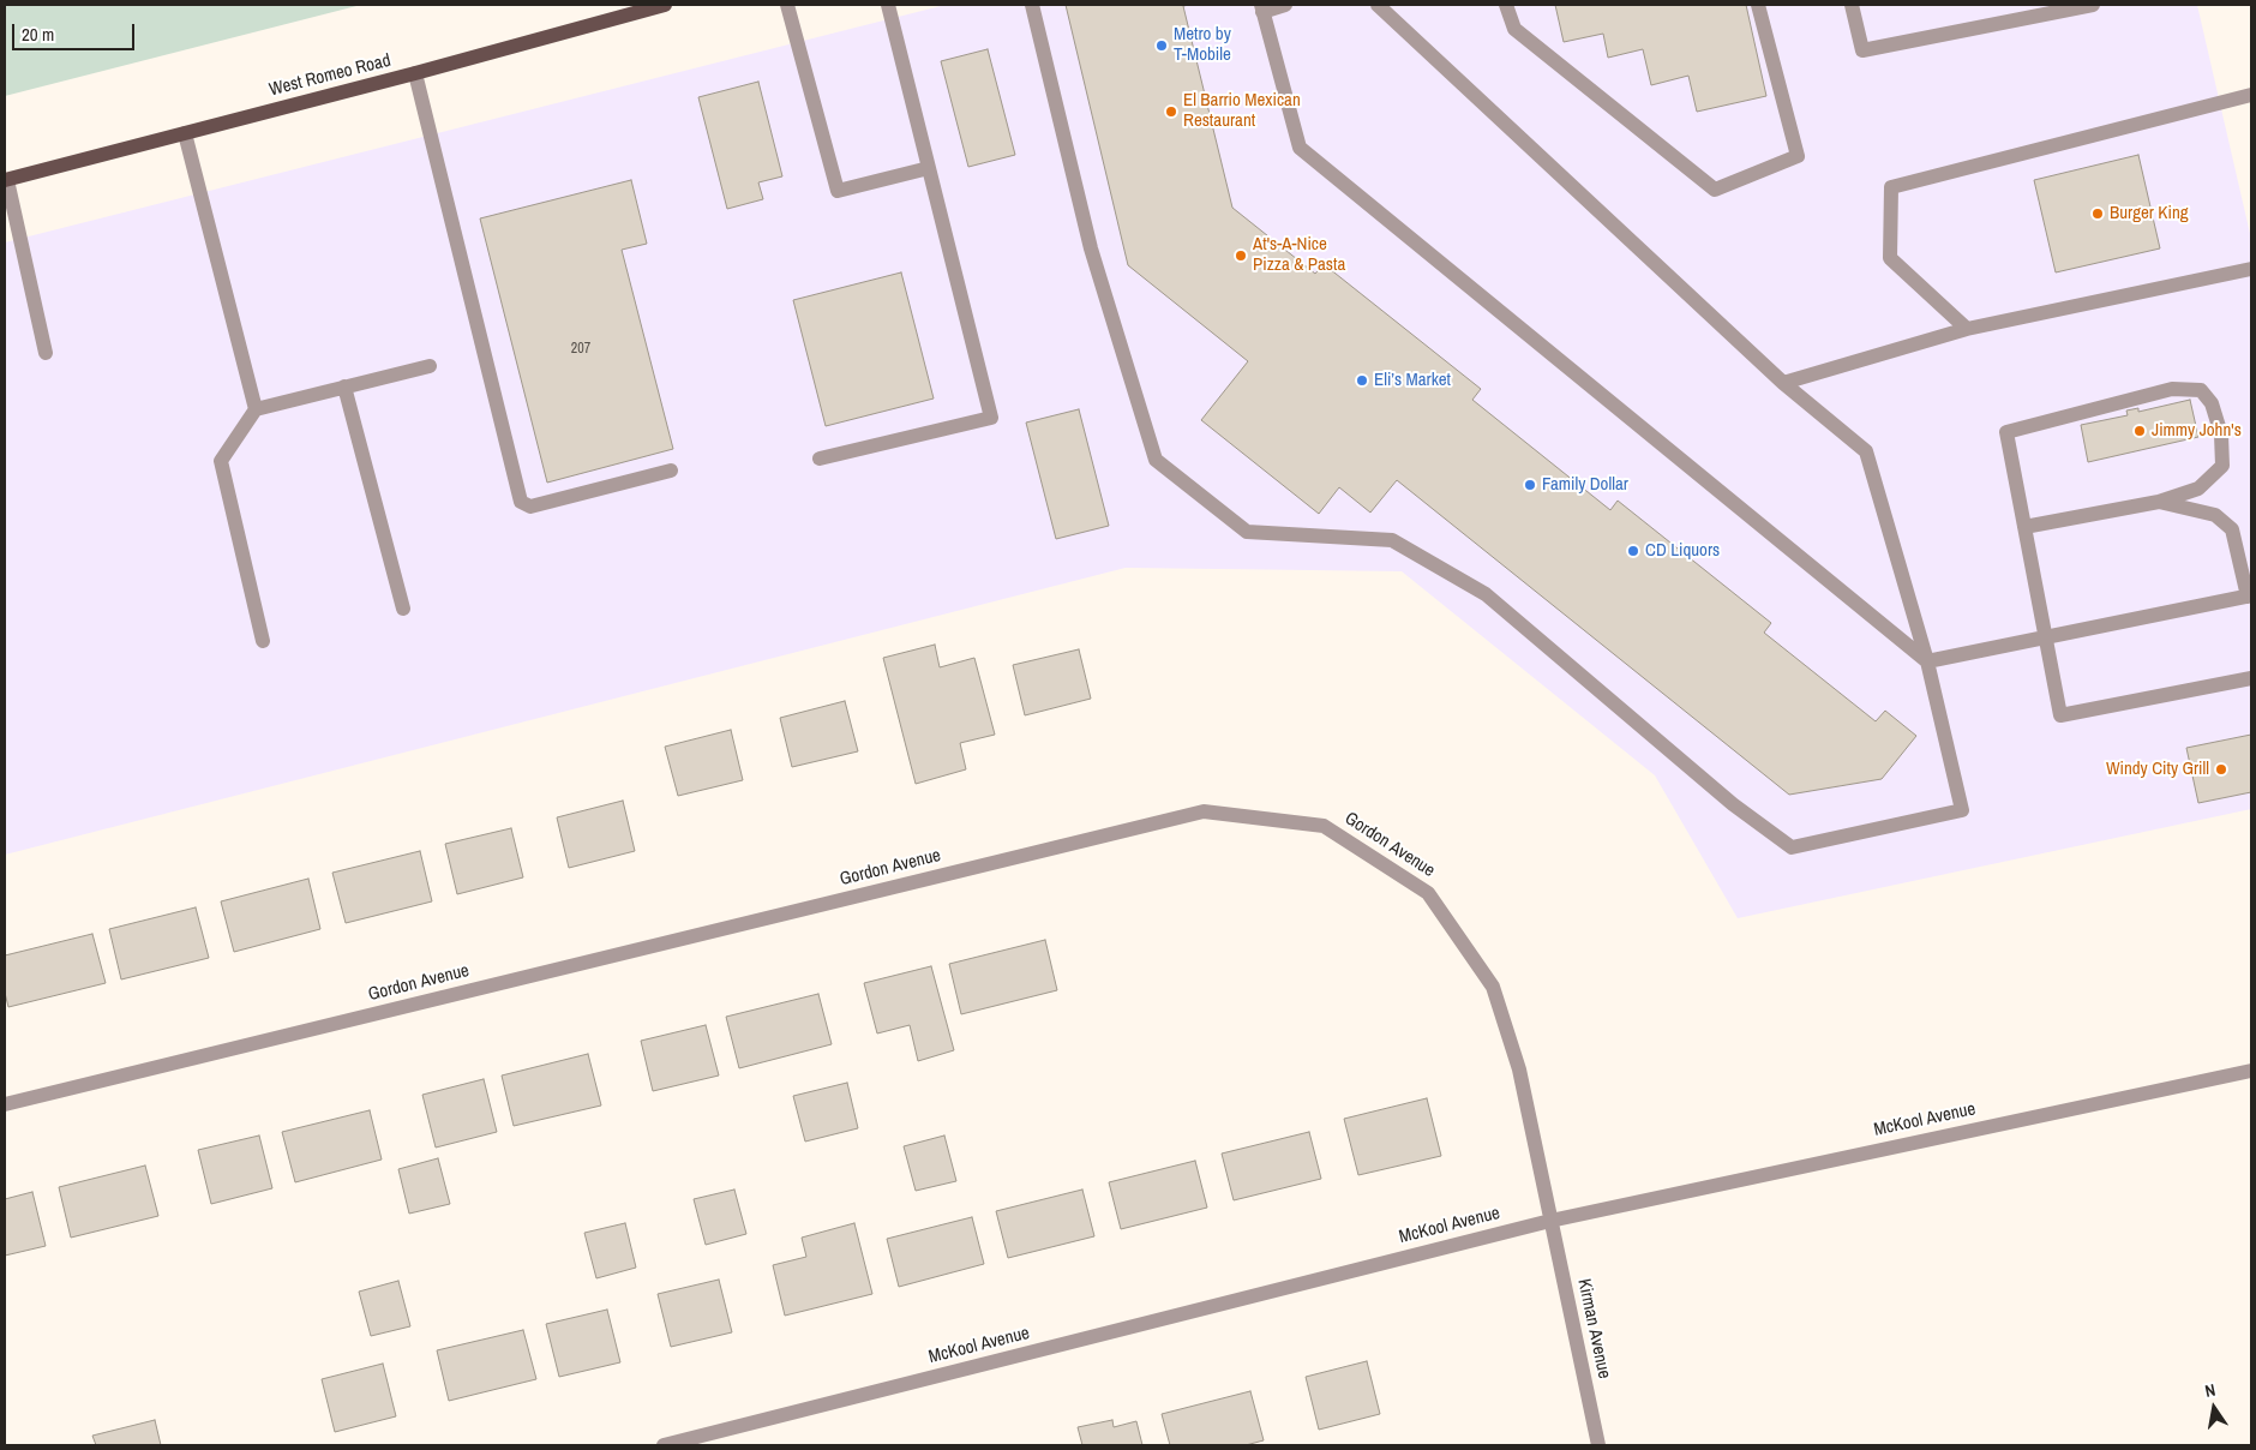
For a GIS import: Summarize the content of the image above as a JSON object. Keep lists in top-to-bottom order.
{
  "streets": {
    "main road": ["West Romeo Road"],
    "street": ["Gordon Avenue", "McKool Avenue", "Kirman Avenue"]
  },
  "crossings": [
    ["Gordon Avenue", "McKool Avenue"],
    ["Gordon Avenue", "Kirman Avenue"],
    ["McKool Avenue", "Kirman Avenue"]
  ],
  "places": [
    "Metro by T-Mobile",
    "El Barrio Mexican Restaurant",
    "Burger King",
    "At's-A-Nice Pizza & Pasta",
    "Eli’s Market",
    "Jimmy John's",
    "Family Dollar",
    "CD Liquors",
    "Windy City Grill"
  ],
  "house_numbers": ["207"],
  "scale_bar": "20 m",
  "north": "top"
}
